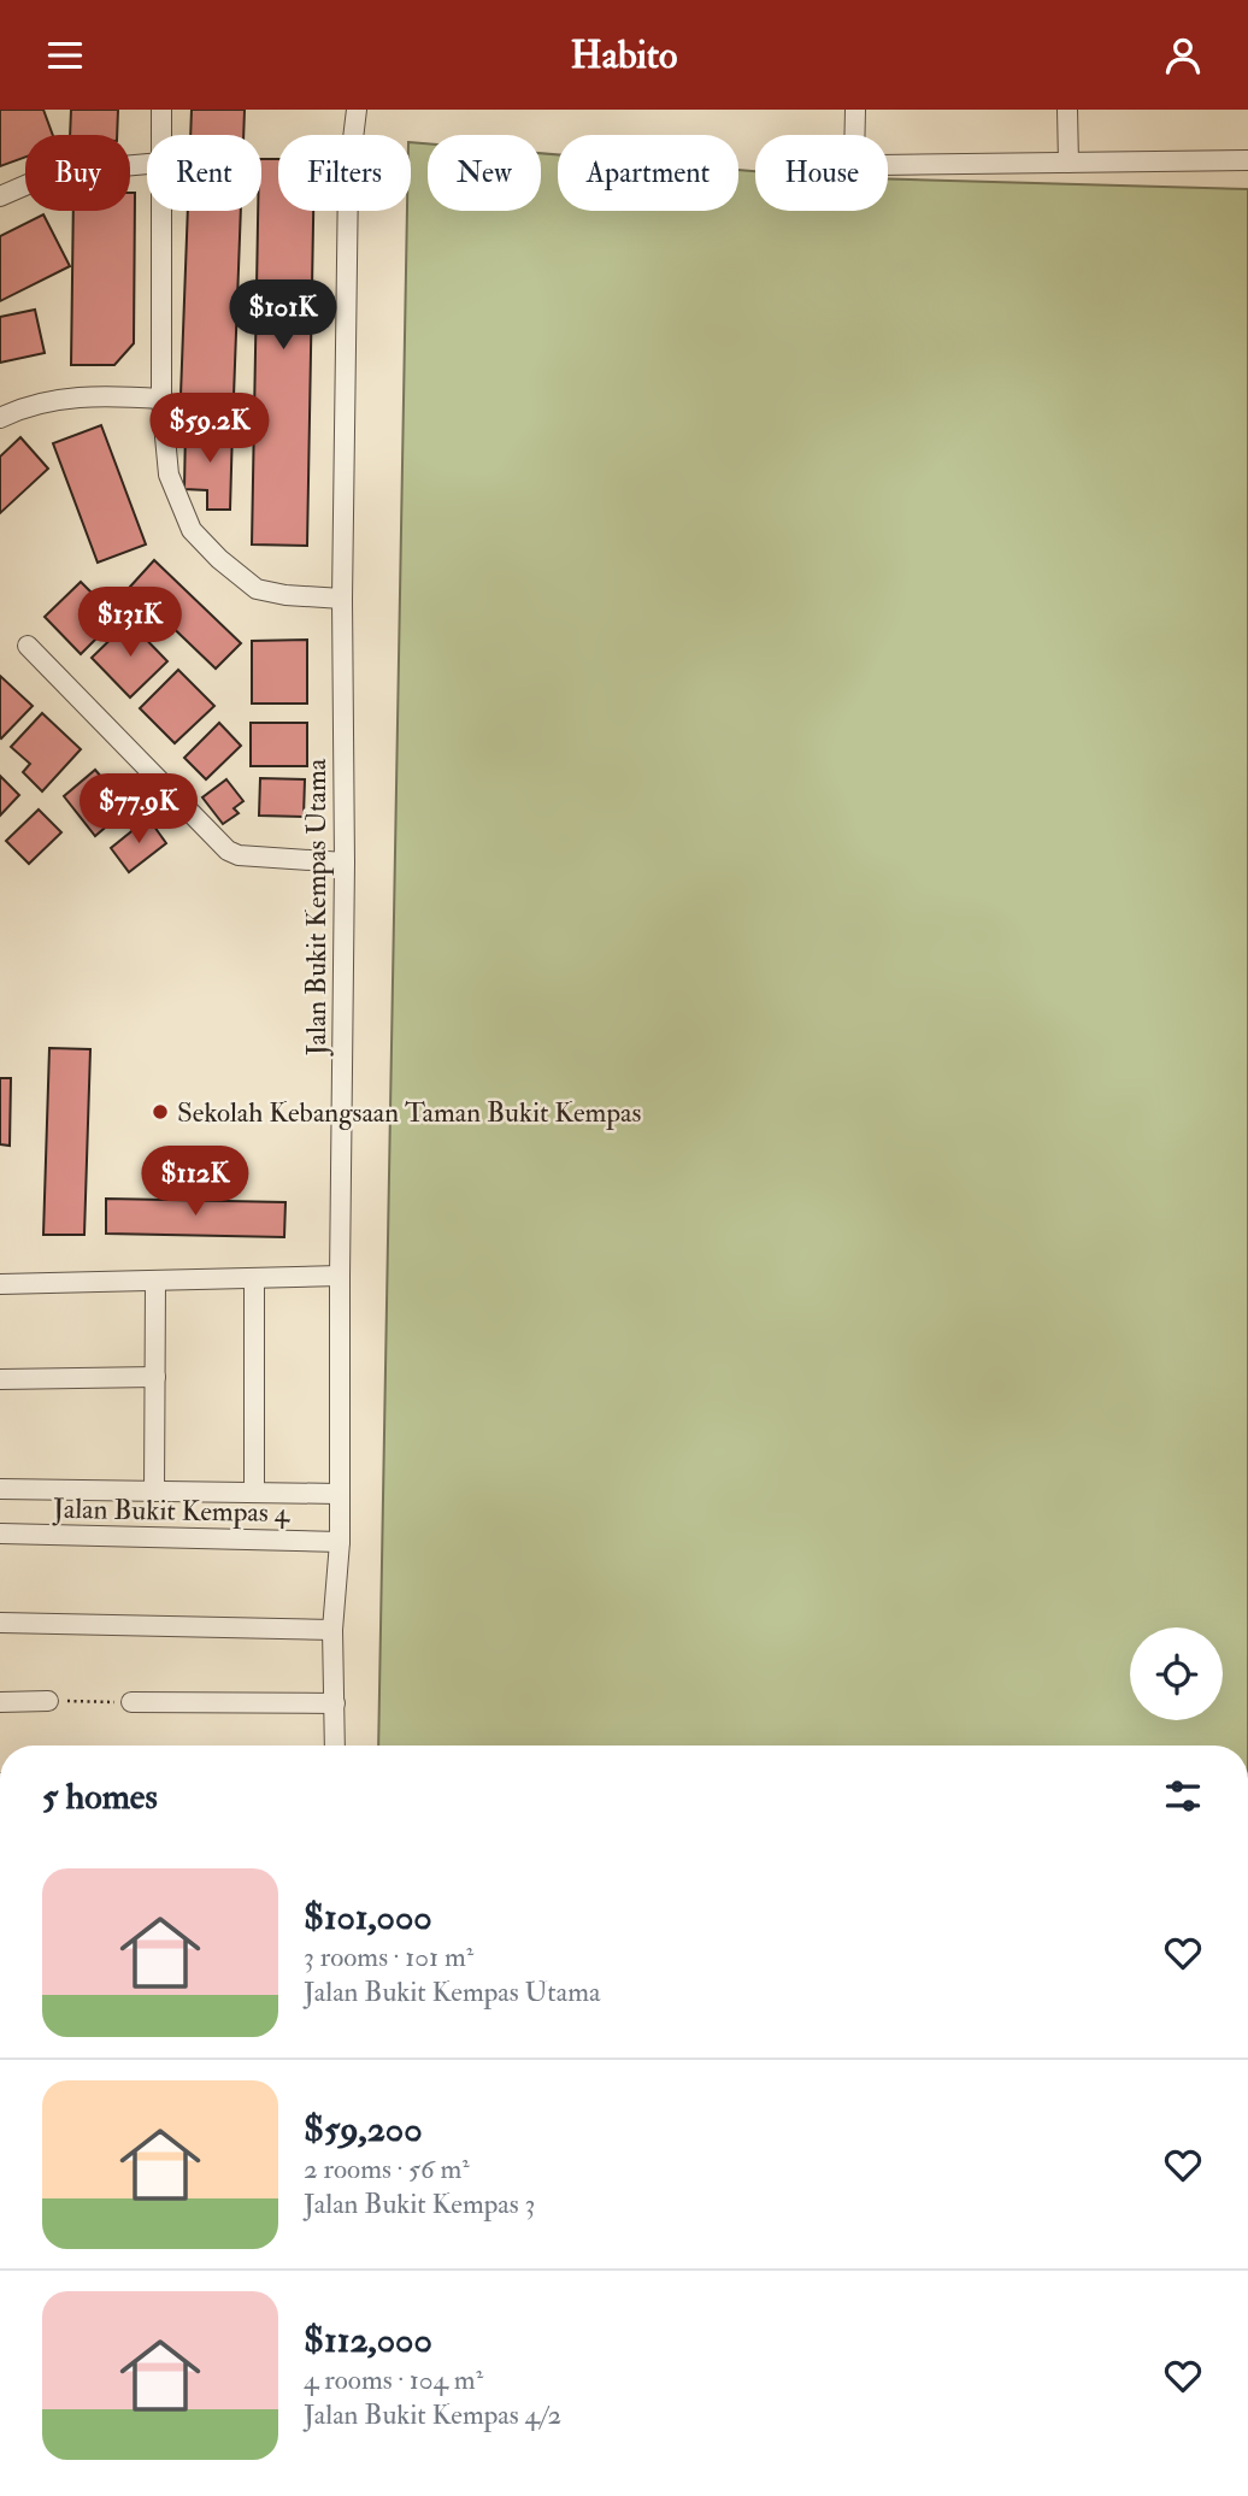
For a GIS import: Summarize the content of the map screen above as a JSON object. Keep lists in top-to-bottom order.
{
  "streets": {
    "street": ["Jalan Bukit Kempas Utama", "Jalan Bukit Kempas 4"]
  },
  "crossings": [
    ["Jalan Bukit Kempas Utama", "Jalan Bukit Kempas 4"]
  ],
  "places": ["Sekolah Kebangsaan Taman Bukit Kempas"],
  "page": {
    "header": "Habito",
    "chip": [
      "Buy",
      "Rent",
      "Filters",
      "New",
      "Apartment",
      "House"
    ],
    "price": [
      "$101K",
      "$59.2K",
      "$131K",
      "$77.9K",
      "$112K"
    ],
    "heading": "5 homes",
    "list": [
      {
        "name": "$101,000",
        "note": "3 rooms · 101 m² · Jalan Bukit Kempas Utama"
      },
      {
        "name": "$59,200",
        "note": "2 rooms · 56 m² · Jalan Bukit Kempas 3"
      },
      {
        "name": "$112,000",
        "note": "4 rooms · 104 m² · Jalan Bukit Kempas 4/2"
      }
    ]
  }
}
